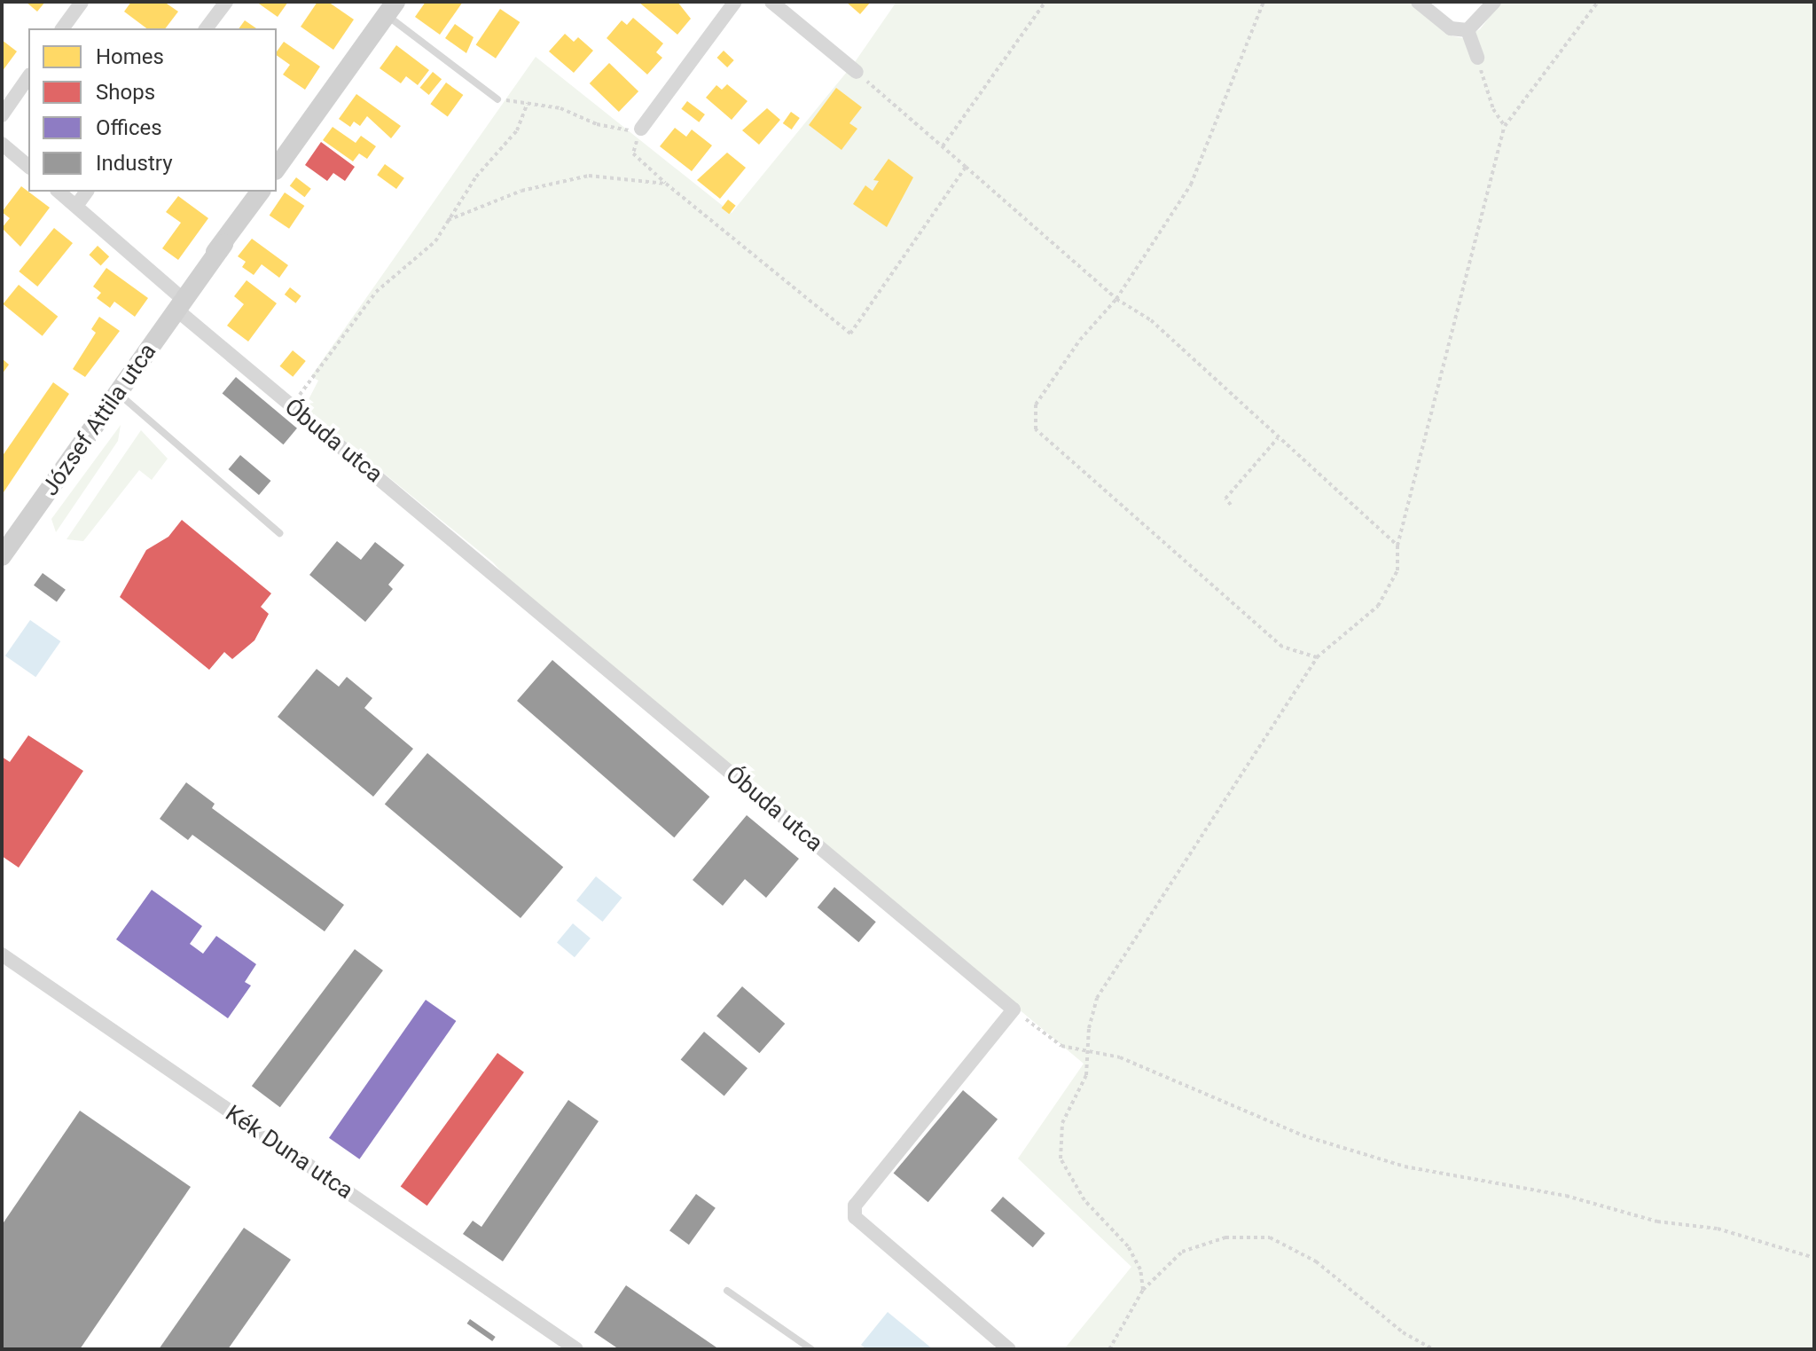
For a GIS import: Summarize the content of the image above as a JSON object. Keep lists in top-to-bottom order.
{
  "streets": {
    "main road": ["József Attila utca"],
    "street": ["Óbuda utca", "Kék Duna utca"]
  },
  "crossings": [
    ["József Attila utca", "Óbuda utca"]
  ],
  "legend": [
    "Homes",
    "Shops",
    "Offices",
    "Industry"
  ]
}
